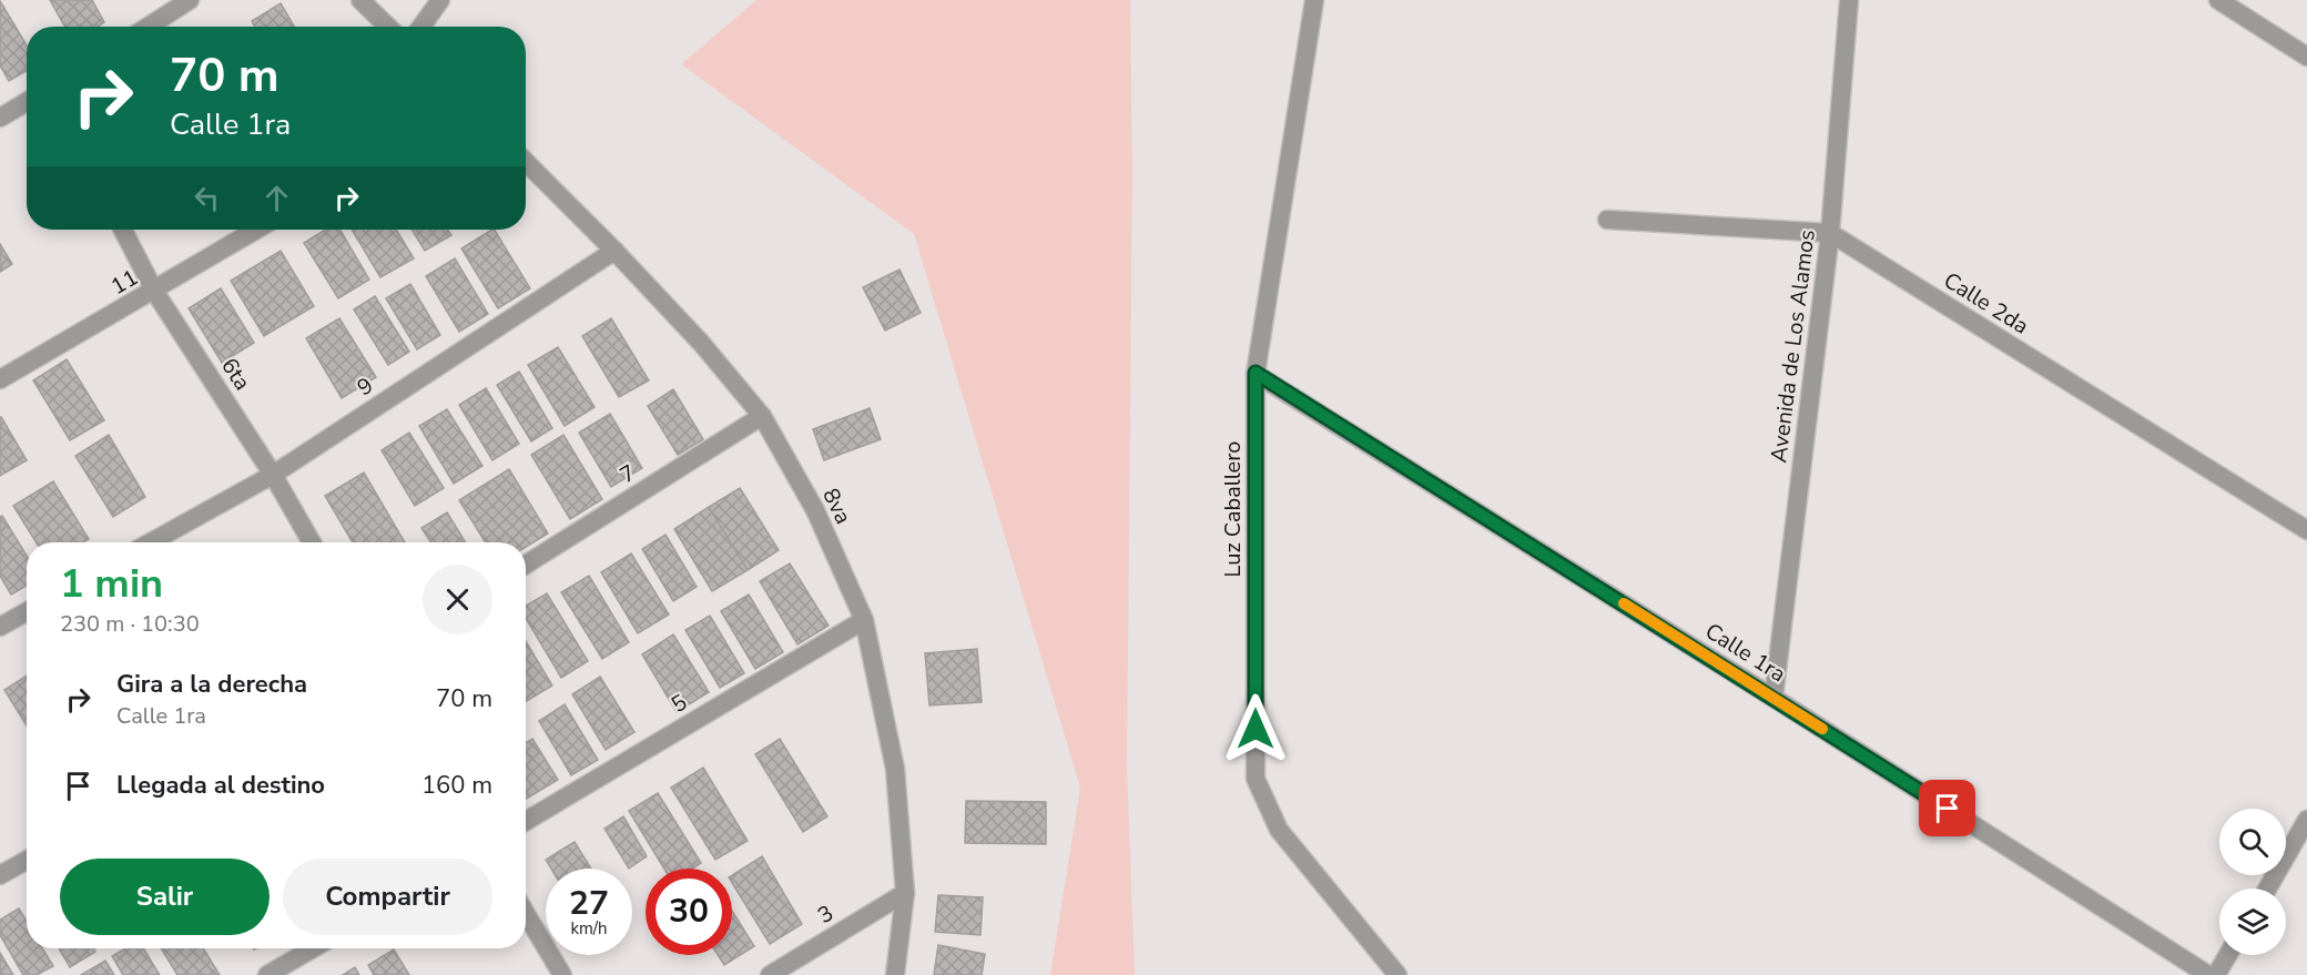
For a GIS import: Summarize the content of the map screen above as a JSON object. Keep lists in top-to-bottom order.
{
  "streets": {
    "street": [
      "11",
      "Calle 2da",
      "Avenida de Los Alamos",
      "6ta",
      "9",
      "7",
      "8va",
      "Luz Caballero",
      "Calle 1ra",
      "5",
      "3"
    ]
  },
  "crossings": [
    ["11", "6ta"],
    ["Calle 2da", "Avenida de Los Alamos"],
    ["Avenida de Los Alamos", "Calle 1ra"],
    ["6ta", "9"],
    ["9", "8va"],
    ["7", "8va"],
    ["8va", "5"],
    ["8va", "3"],
    ["Luz Caballero", "Calle 1ra"]
  ],
  "page": {
    "turn": ["70 m", "Calle 1ra"],
    "heading": ["1 min", "230 m · 10:30"],
    "list": [
      {
        "name": "Gira a la derecha",
        "note": "Calle 1ra",
        "value": "70 m"
      },
      {
        "name": "Llegada al destino",
        "value": "160 m"
      }
    ],
    "buttons": ["Salir", "Compartir"],
    "speed": "27 km/h",
    "limit": "30"
  }
}
